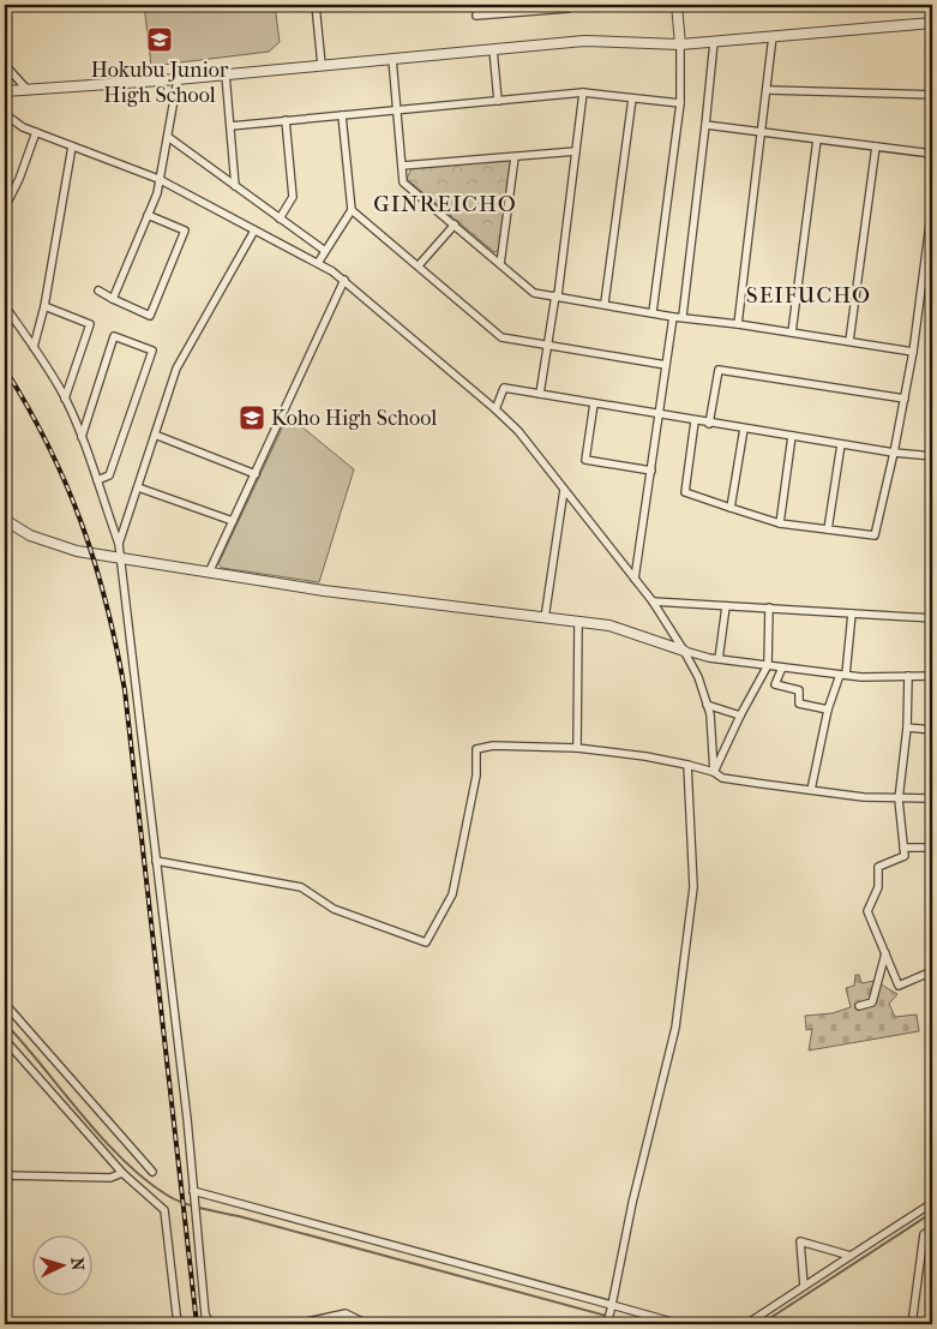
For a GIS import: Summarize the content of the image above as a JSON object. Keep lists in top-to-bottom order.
{
  "districts": ["GINREICHO", "SEIFUCHO"],
  "places": {
    "school or university": ["Hokubu Junior High School", "Koho High School"]
  },
  "north": "right"
}
